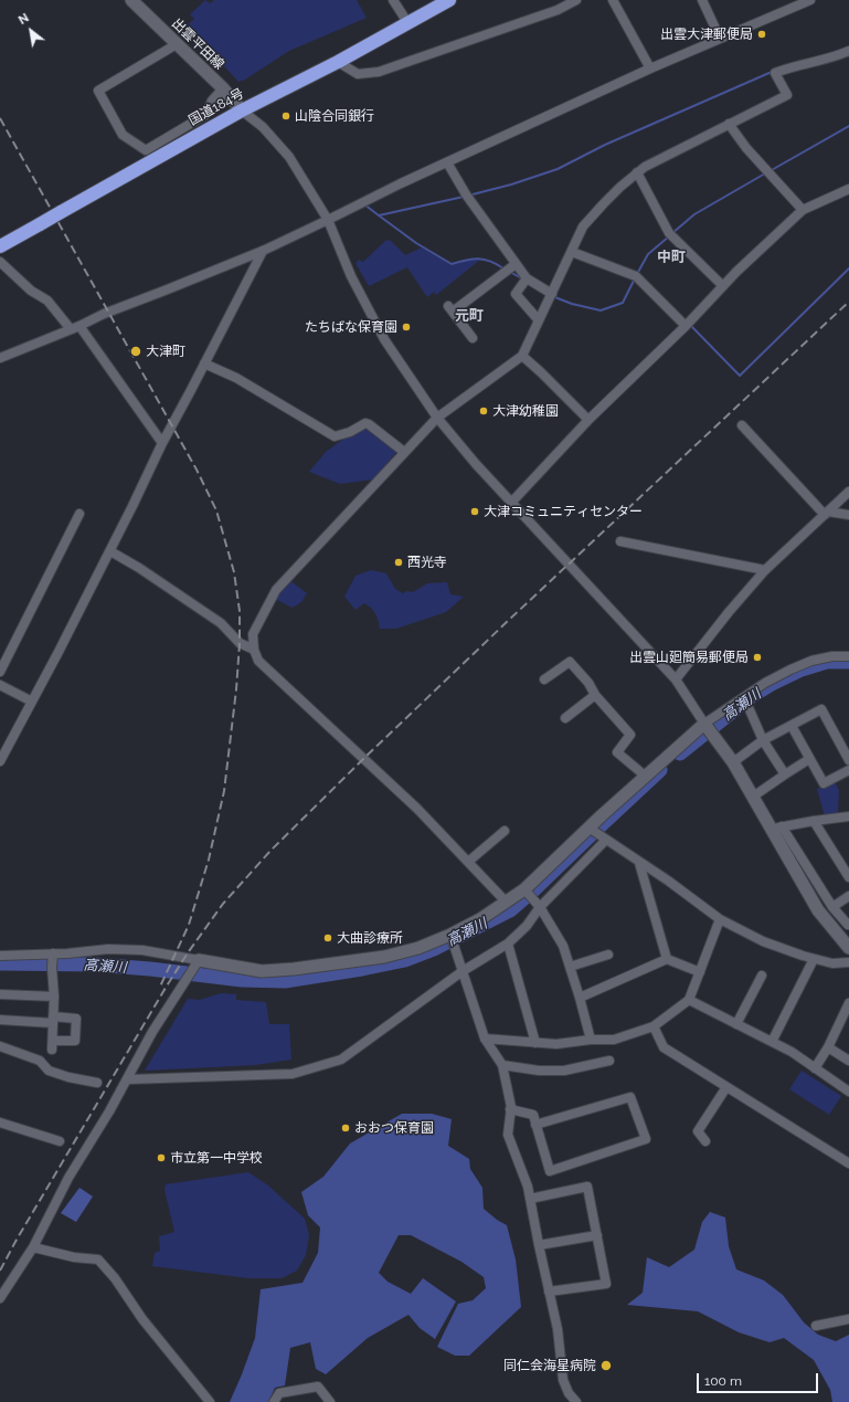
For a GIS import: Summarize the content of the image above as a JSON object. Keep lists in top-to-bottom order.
{
  "streets": {
    "highway": ["国道184号"],
    "street": ["出雲平田線"]
  },
  "crossings": [
    ["出雲平田線", "国道184号"]
  ],
  "districts": ["中町", "元町"],
  "water": ["高瀬川"],
  "places": [
    "出雲大津郵便局",
    "山陰合同銀行",
    "たちばな保育園",
    "大津町",
    "大津幼稚園",
    "大津コミュニティセンター",
    "西光寺",
    "出雲山廻簡易郵便局",
    "大曲診療所",
    "おおつ保育園",
    "市立第一中学校",
    "同仁会海星病院"
  ],
  "scale_bar": "100 m",
  "north": "top left"
}
